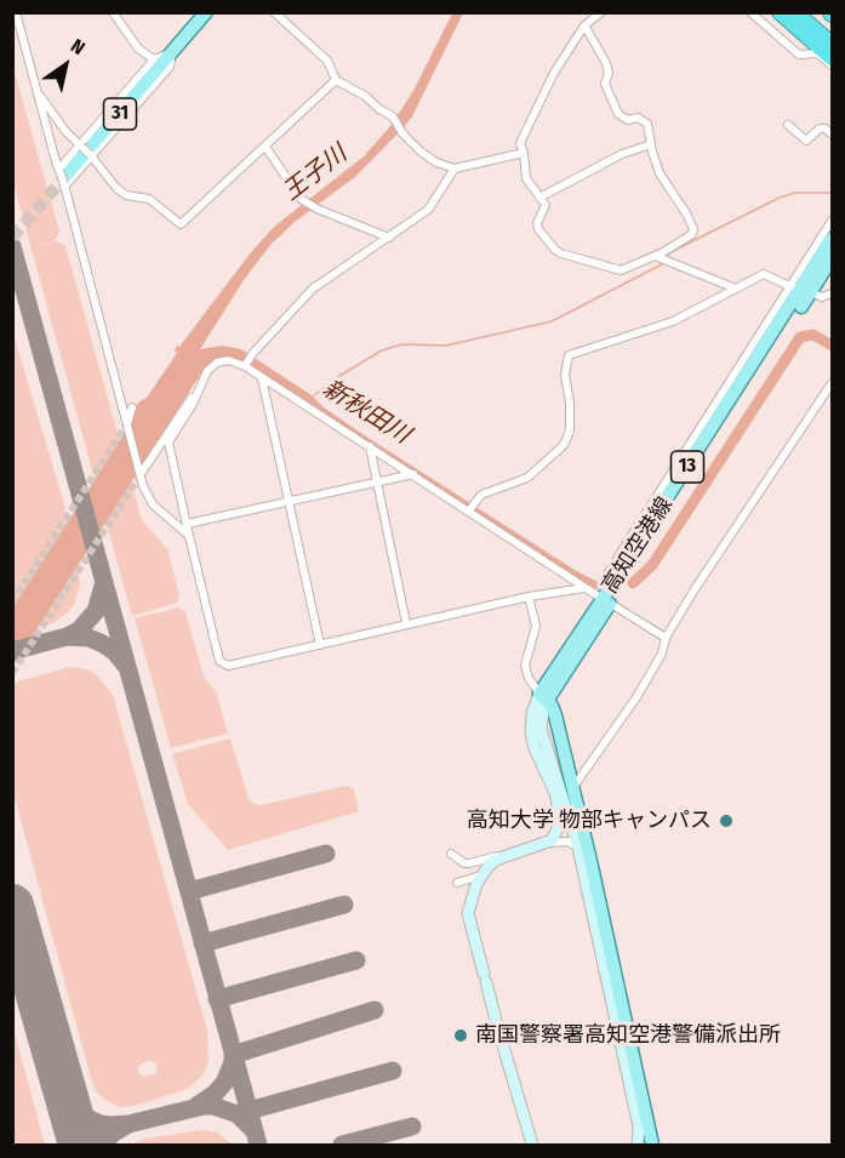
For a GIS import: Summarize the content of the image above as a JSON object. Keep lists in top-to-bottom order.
{
  "streets": {
    "main road": ["31", "13", "高知空港線"]
  },
  "water": ["王子川", "新秋田川"],
  "places": ["高知大学 物部キャンパス", "南国警察署高知空港警備派出所"],
  "north": "top right"
}
